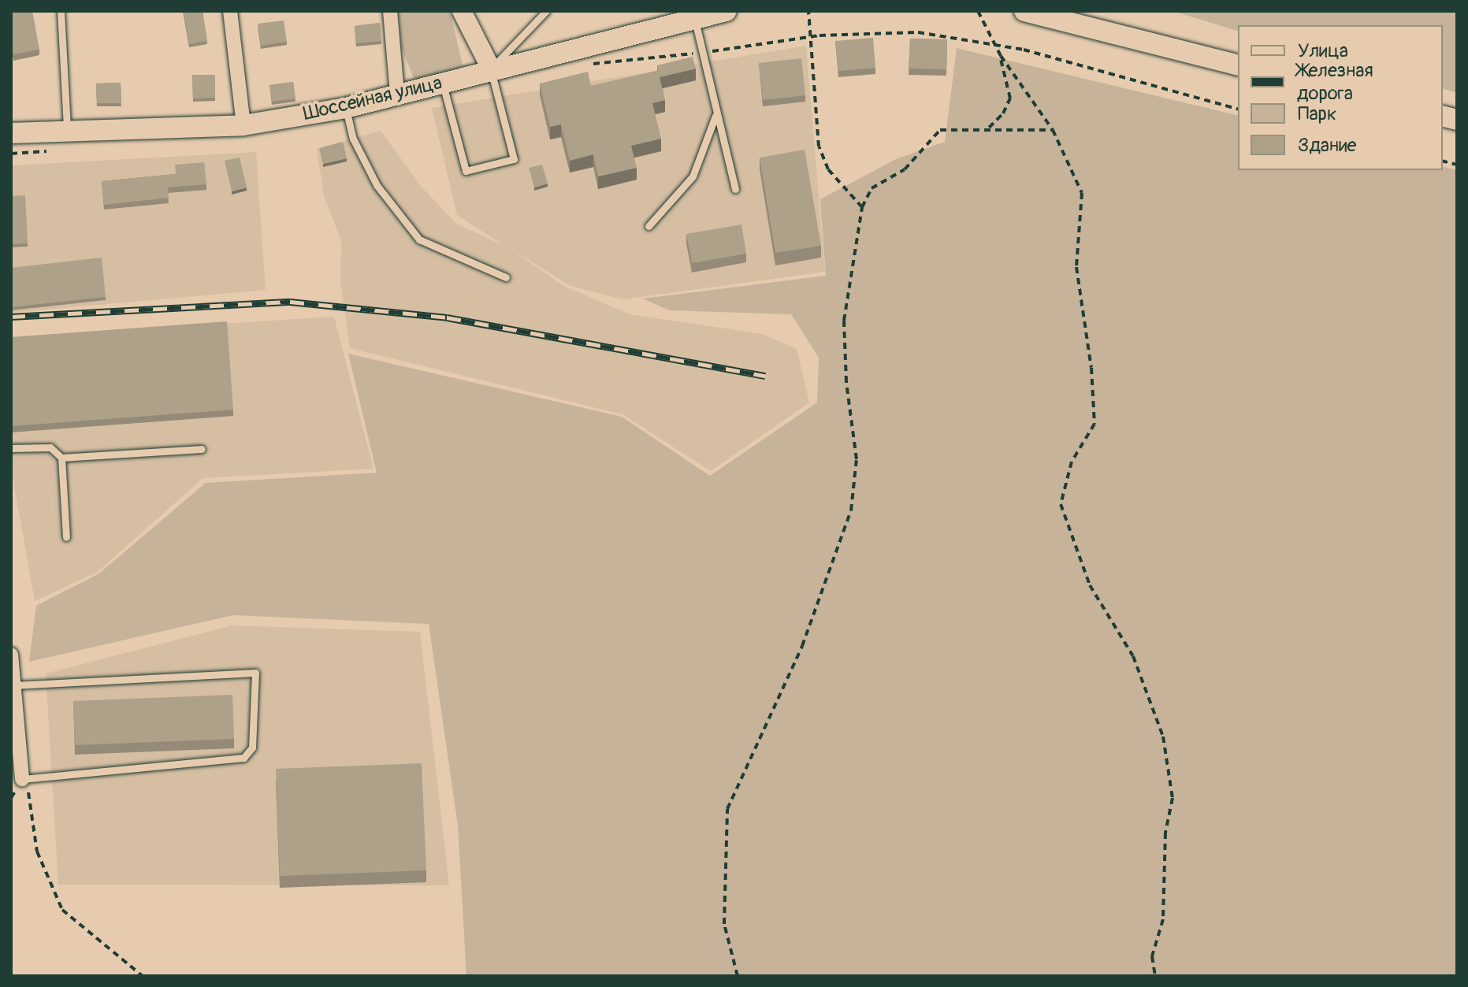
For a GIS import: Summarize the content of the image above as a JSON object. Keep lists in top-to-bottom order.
{
  "streets": {
    "main road": ["Шоссейная улица"]
  },
  "legend": [
    "Улица",
    "Железная дорога",
    "Парк",
    "Здание"
  ]
}
